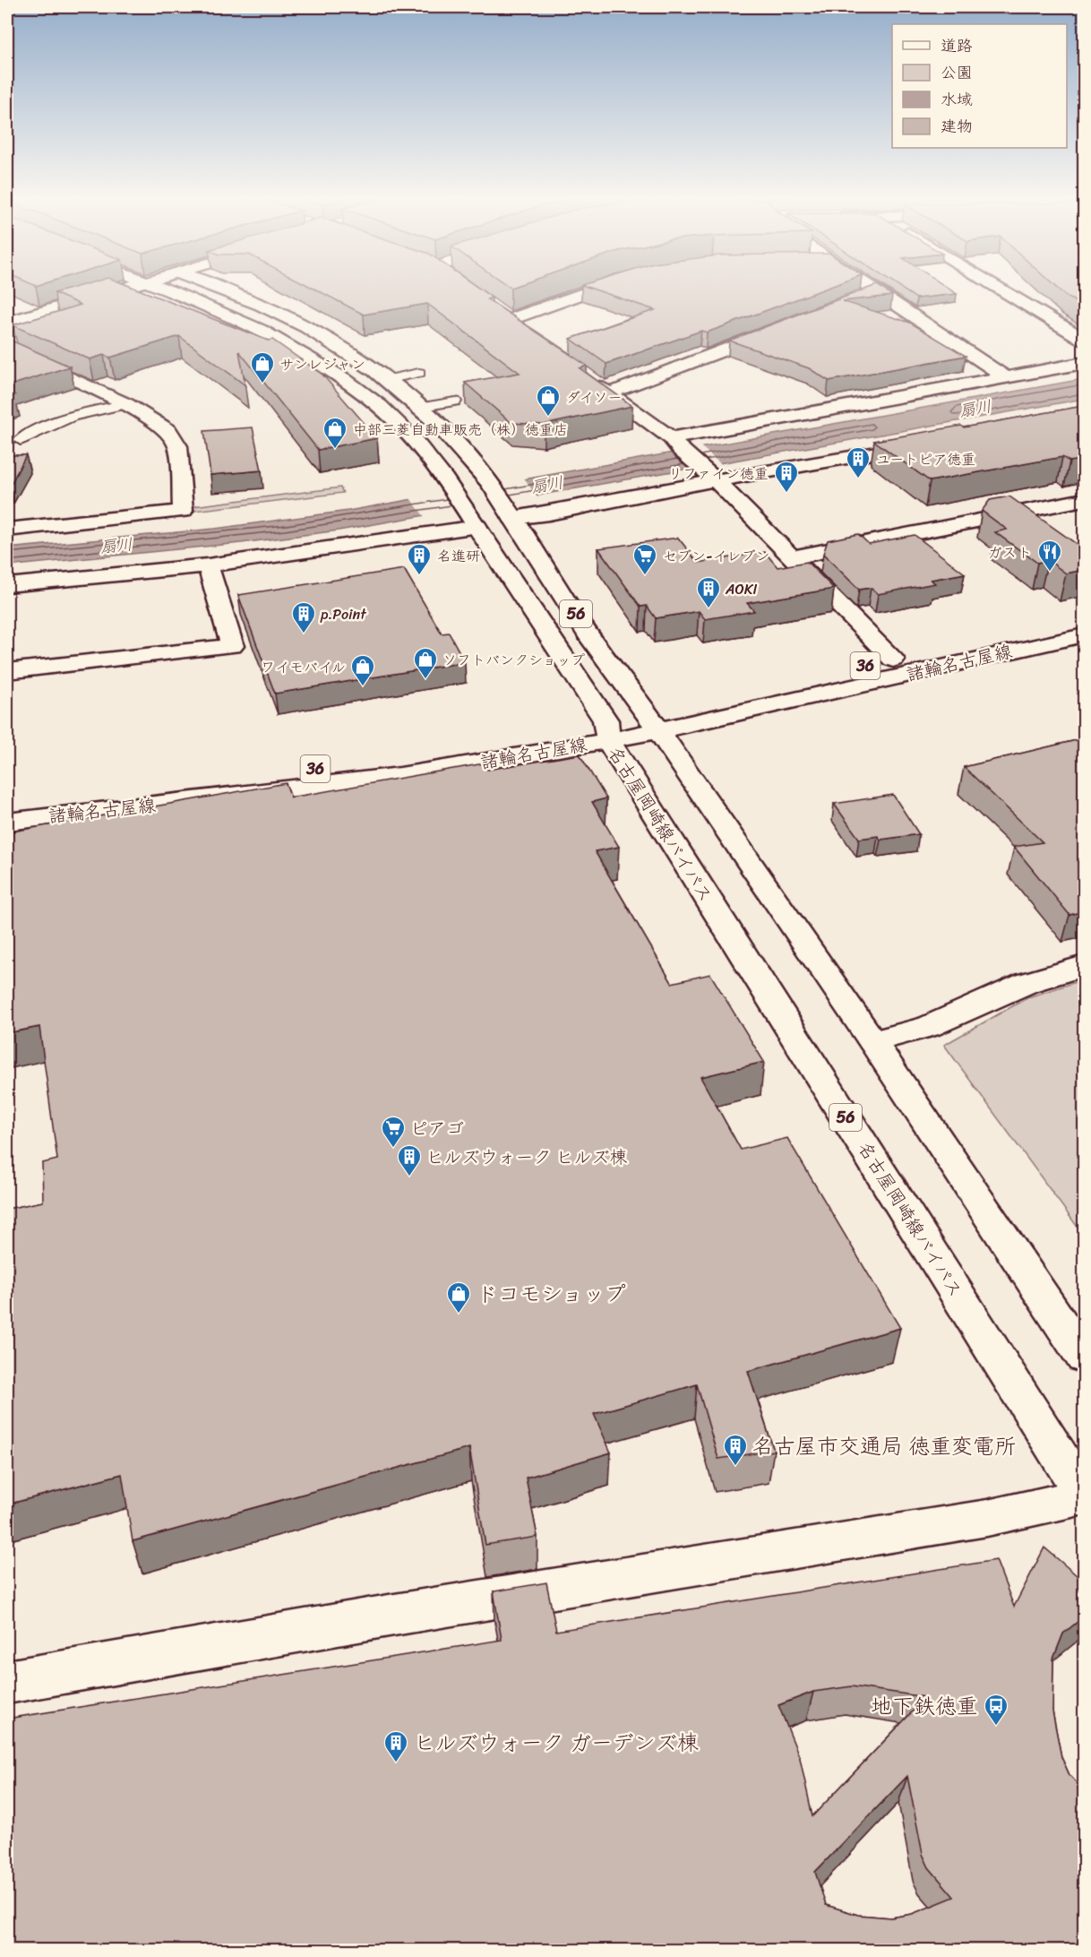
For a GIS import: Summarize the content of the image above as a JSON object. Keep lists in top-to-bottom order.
{
  "streets": {
    "street": [
      "56",
      "諸輪名古屋線",
      "36",
      "名古屋岡崎線バイパス"
    ]
  },
  "crossings": [
    ["56", "諸輪名古屋線"],
    ["諸輪名古屋線", "名古屋岡崎線バイパス"]
  ],
  "water": ["扇川"],
  "places": {
    "shop": [
      "サンレジャン",
      "ダイソー",
      "中部三菱自動車販売（株）徳重店",
      "ソフトバンクショップ",
      "ワイモバイル",
      "ドコモショップ"
    ],
    "building": [
      "ユートピア徳重",
      "リファイン徳重",
      "名進研",
      "AOKI",
      "p.Point",
      "ヒルズウォーク ヒルズ棟",
      "名古屋市交通局 徳重変電所",
      "ヒルズウォーク ガーデンズ棟"
    ],
    "restaurant": ["ガスト"],
    "supermarket": ["セブン-イレブン", "ピアゴ"],
    "bus stop": ["地下鉄徳重"]
  },
  "legend": [
    "道路",
    "公園",
    "水域",
    "建物"
  ]
}
